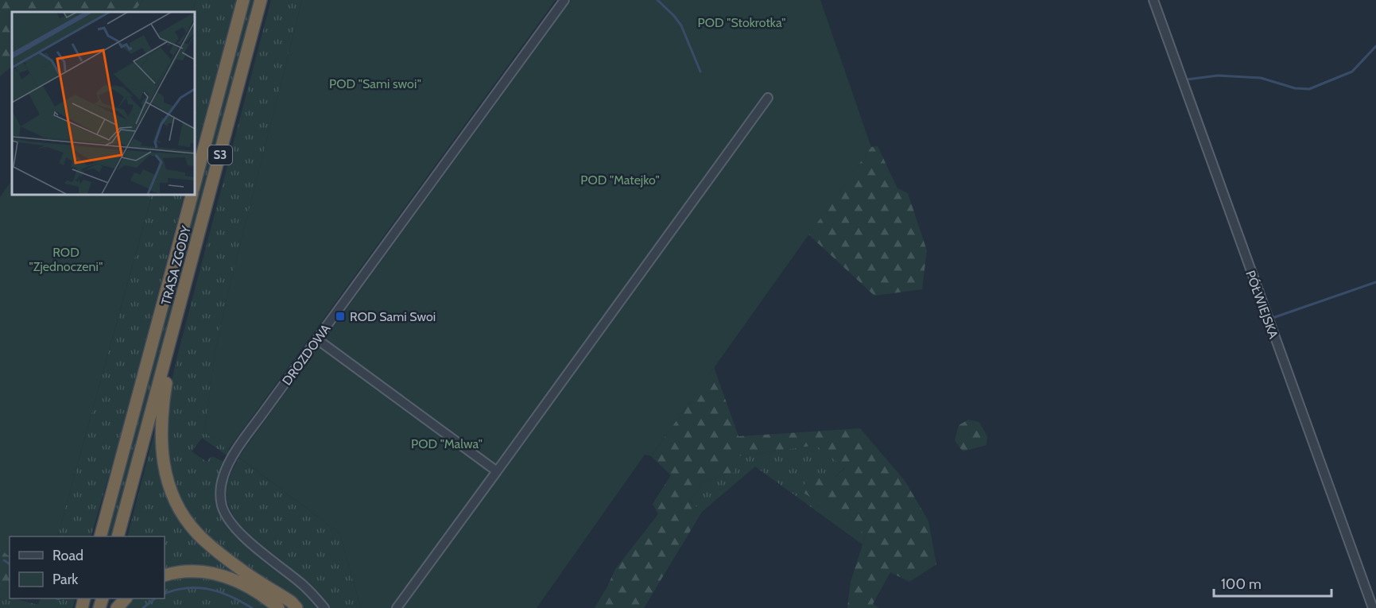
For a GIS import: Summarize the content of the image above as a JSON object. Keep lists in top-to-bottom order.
{
  "streets": {
    "highway": ["S3", "TRASA ZGODY"],
    "street": ["PÓŁWIEJSKA", "DROZDOWA"]
  },
  "parks": [
    "POD \"Stokrotka\"",
    "POD \"Sami swoi\"",
    "POD \"Matejko\"",
    "ROD \"Zjednoczeni\"",
    "POD \"Malwa\""
  ],
  "places": {
    "transit": ["ROD Sami Swoi"]
  },
  "legend": ["Road", "Park"],
  "scale_bar": "100 m"
}
